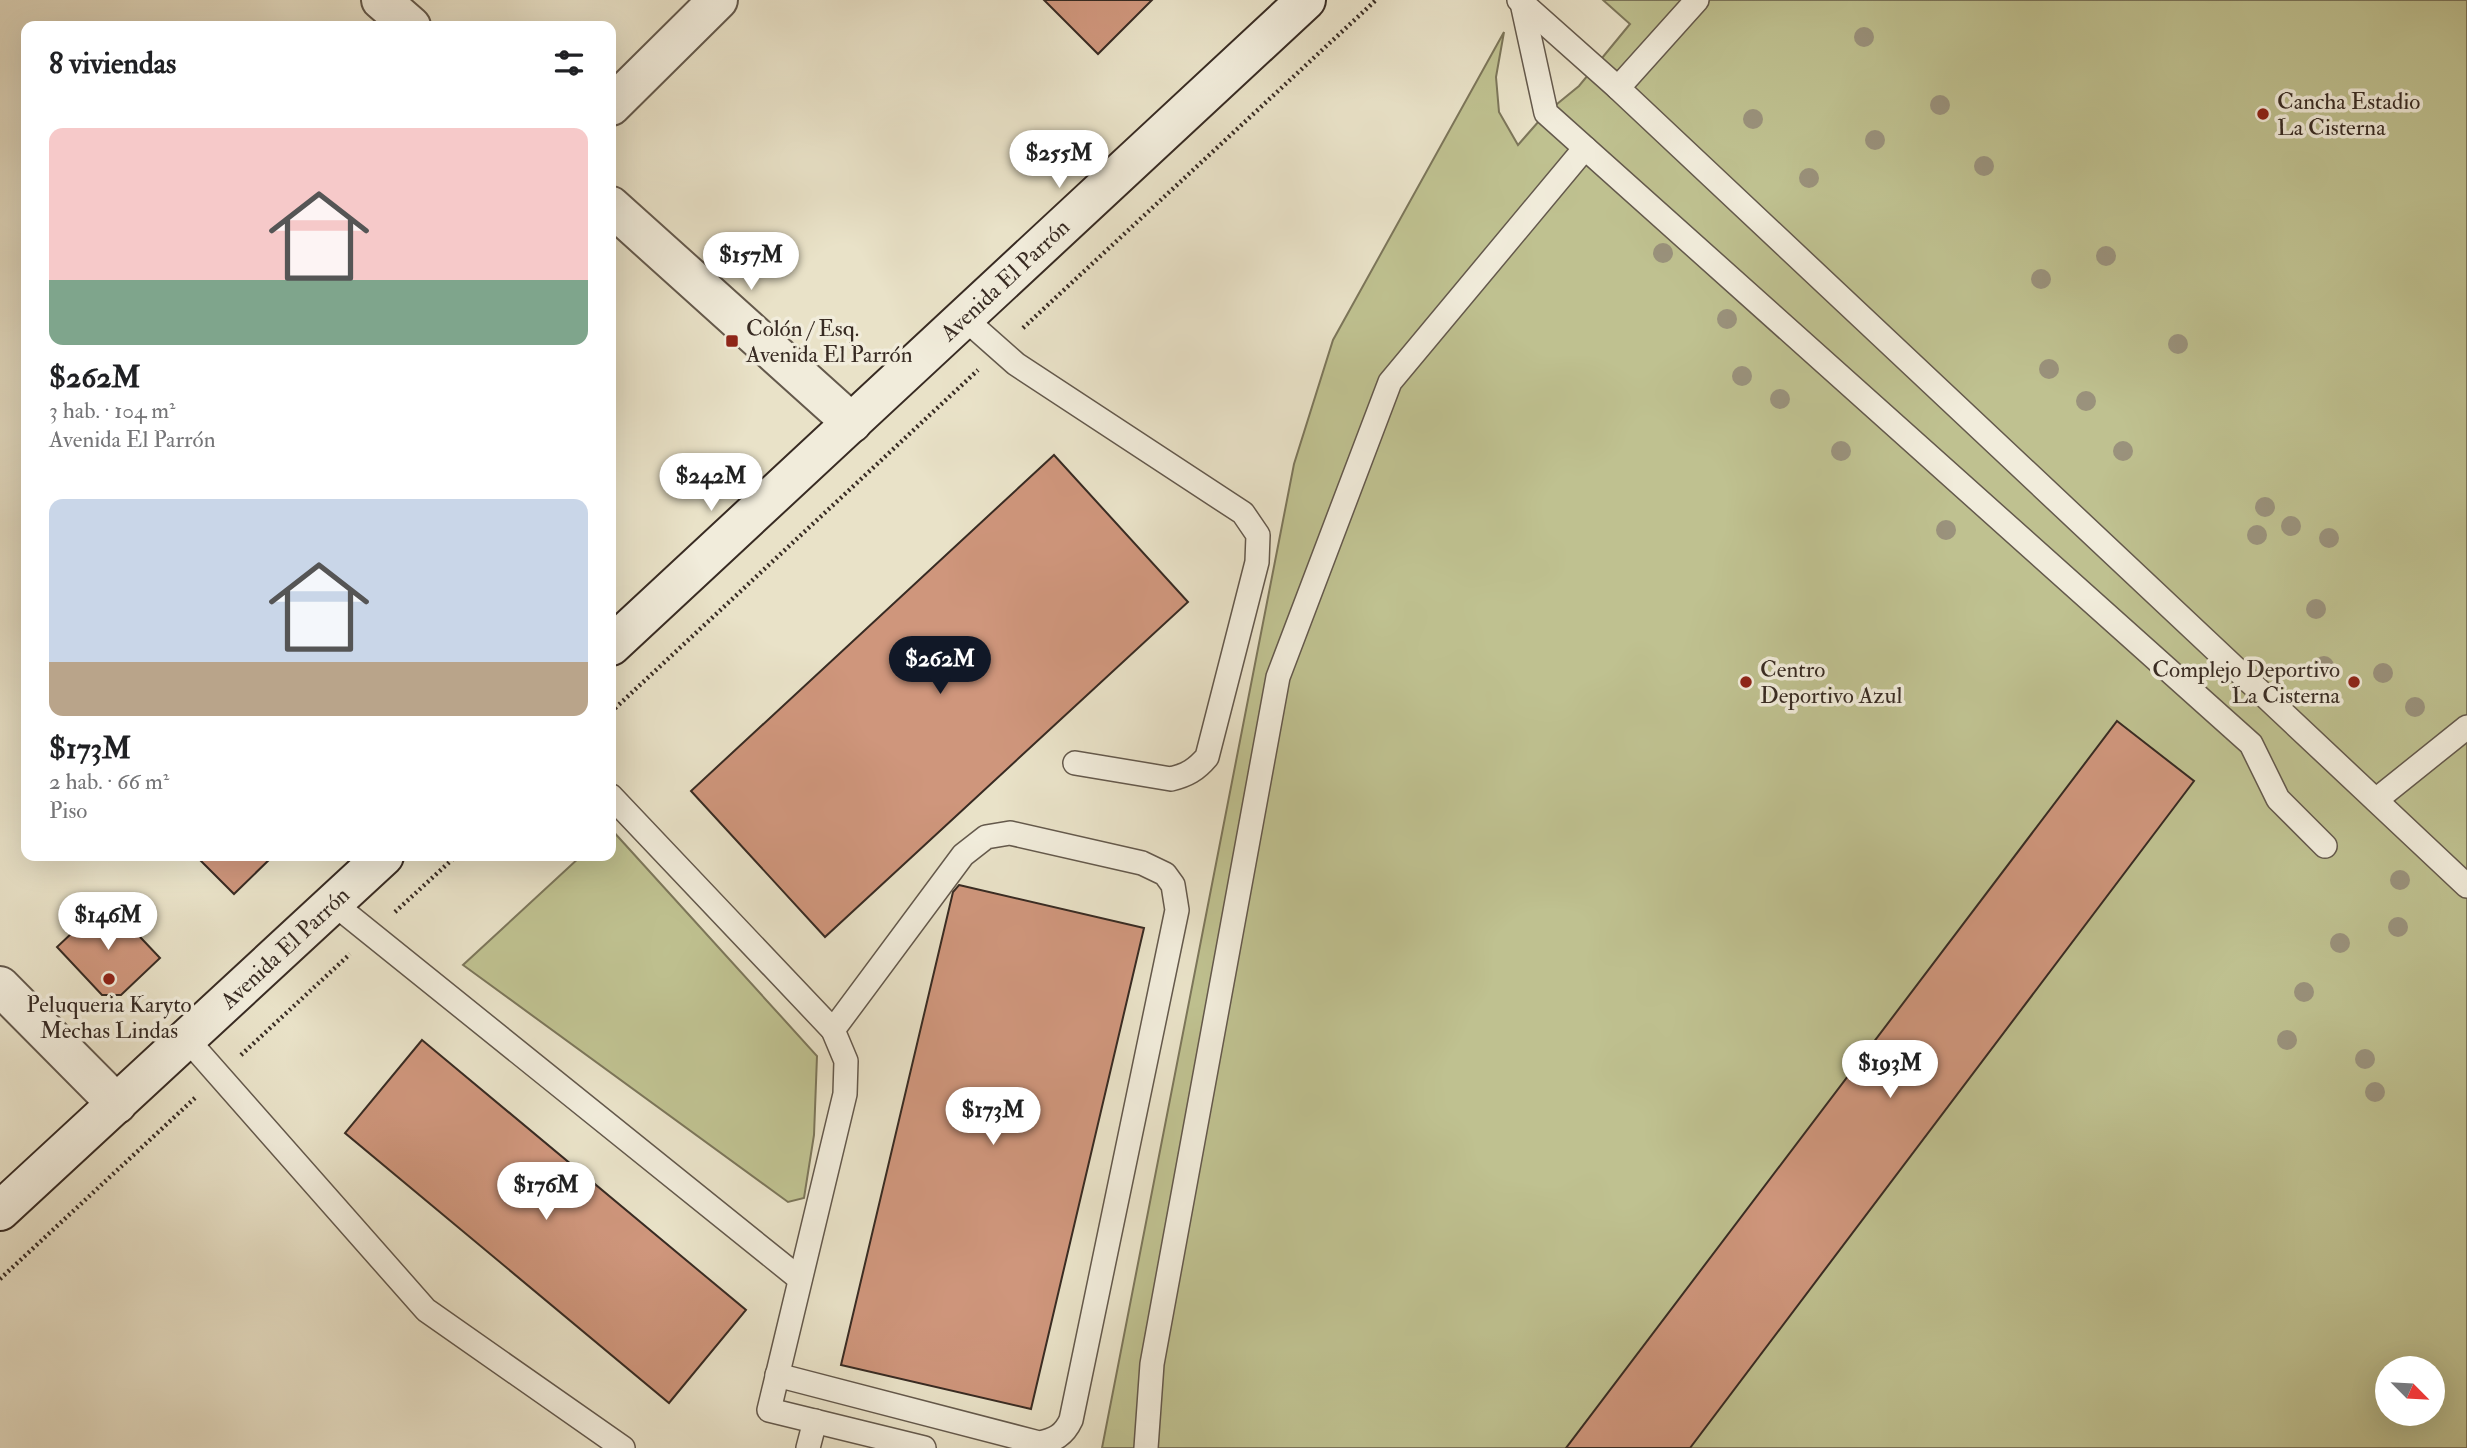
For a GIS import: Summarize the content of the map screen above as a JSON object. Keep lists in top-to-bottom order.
{
  "streets": {
    "main road": ["Avenida El Parrón"]
  },
  "places": {
    "other": [
      "Cancha Estadio La Cisterna",
      "Centro Deportivo Azul",
      "Complejo Deportivo La Cisterna",
      "Peluqueria Karyto Mechas Lindas"
    ],
    "transit": ["Colón / Esq. Avenida El Parrón"]
  },
  "north": "bottom right",
  "page": {
    "heading": "8 viviendas",
    "list": [
      {
        "name": "$262M",
        "note": "3 hab. · 104 m² · Avenida El Parrón"
      },
      {
        "name": "$173M",
        "note": "2 hab. · 66 m² · Piso"
      }
    ],
    "price": [
      "$255M",
      "$157M",
      "$242M",
      "$262M",
      "$146M",
      "$193M",
      "$173M",
      "$176M"
    ]
  }
}
